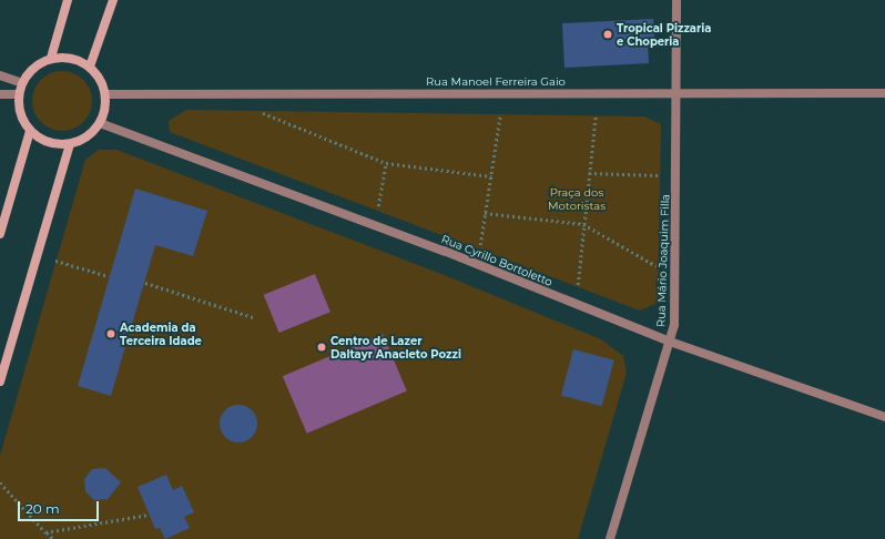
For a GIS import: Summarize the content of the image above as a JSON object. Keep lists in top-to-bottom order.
{
  "streets": {
    "street": ["Rua Manoel Ferreira Gaio", "Rua Cyrillo Bortoletto", "Rua Mário Joaquim Filla"]
  },
  "crossings": [
    ["Rua Manoel Ferreira Gaio", "Rua Cyrillo Bortoletto"],
    ["Rua Manoel Ferreira Gaio", "Rua Mário Joaquim Filla"],
    ["Rua Cyrillo Bortoletto", "Rua Mário Joaquim Filla"]
  ],
  "parks": ["Praça dos Motoristas"],
  "places": ["Tropical Pizzaria e Choperia", "Academia da Terceira Idade", "Centro de Lazer Daltayr Anacleto Pozzi"],
  "scale_bar": "20 m"
}
